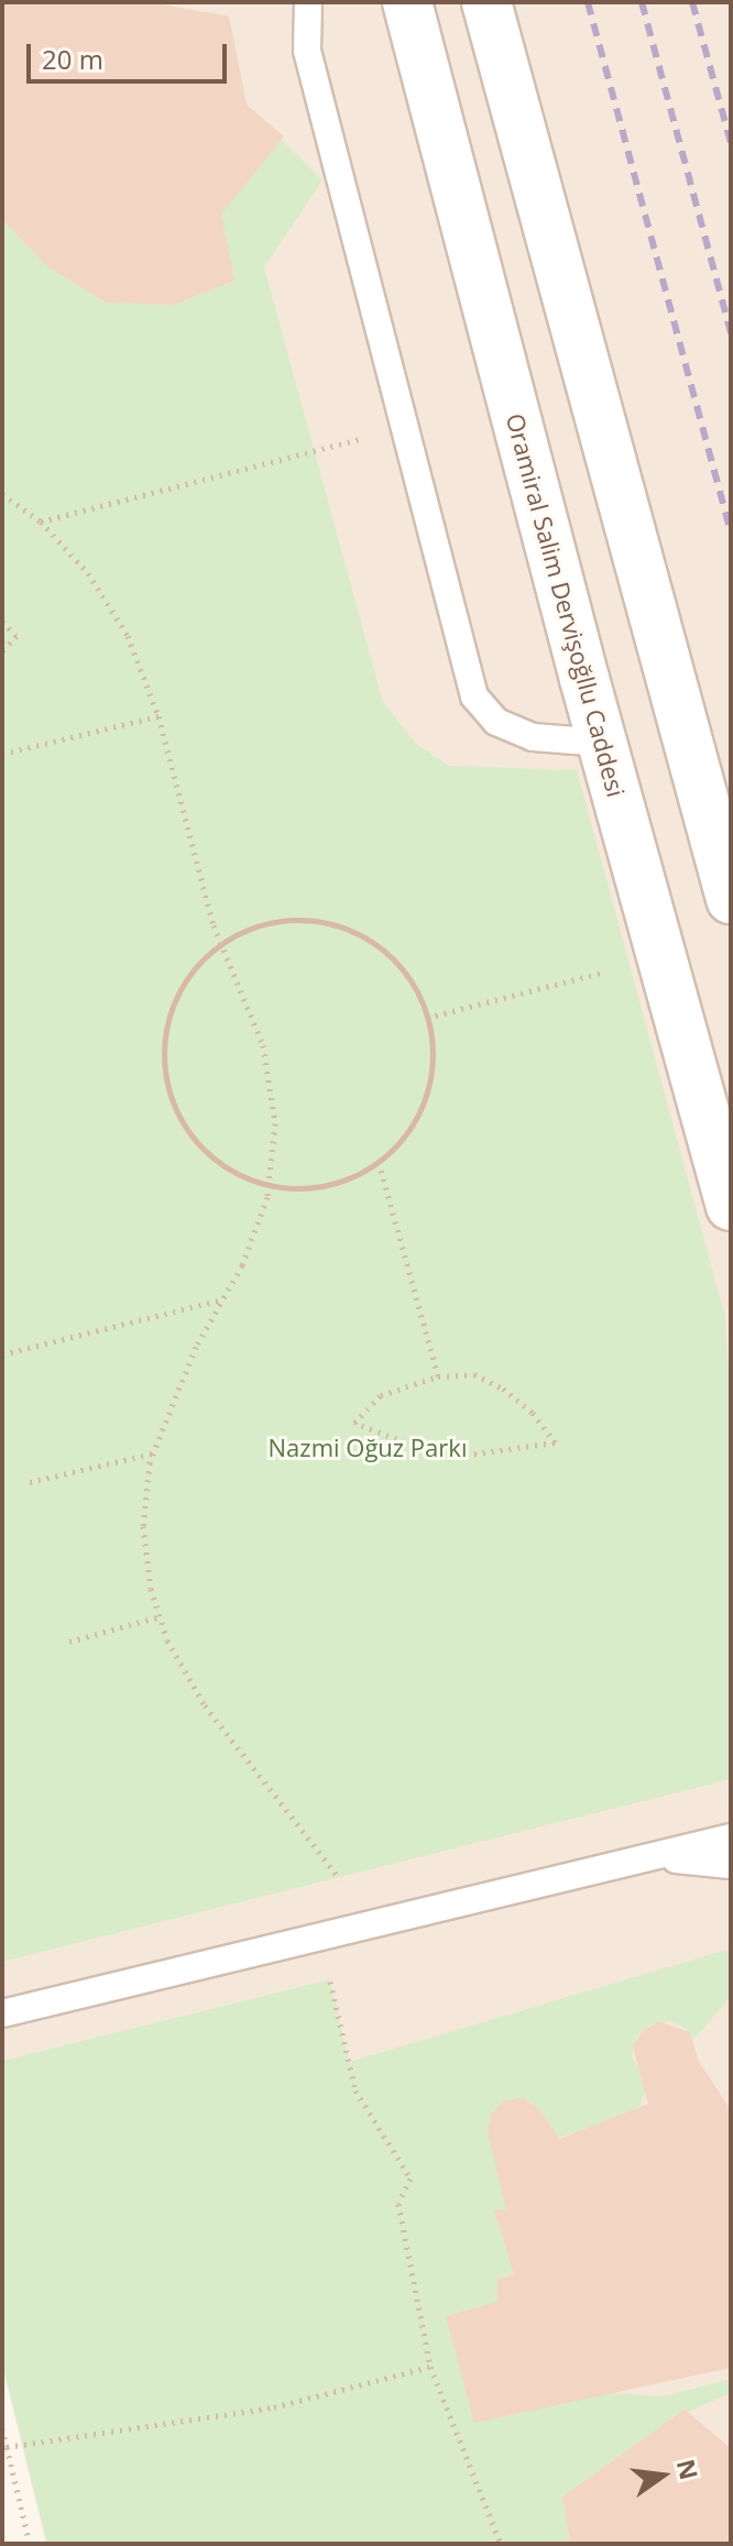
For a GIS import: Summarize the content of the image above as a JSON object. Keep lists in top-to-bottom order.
{
  "streets": {
    "main road": ["Oramiral Salim Dervişoğllu Caddesi"]
  },
  "parks": ["Nazmi Oğuz Parkı"],
  "scale_bar": "20 m",
  "north": "right"
}
